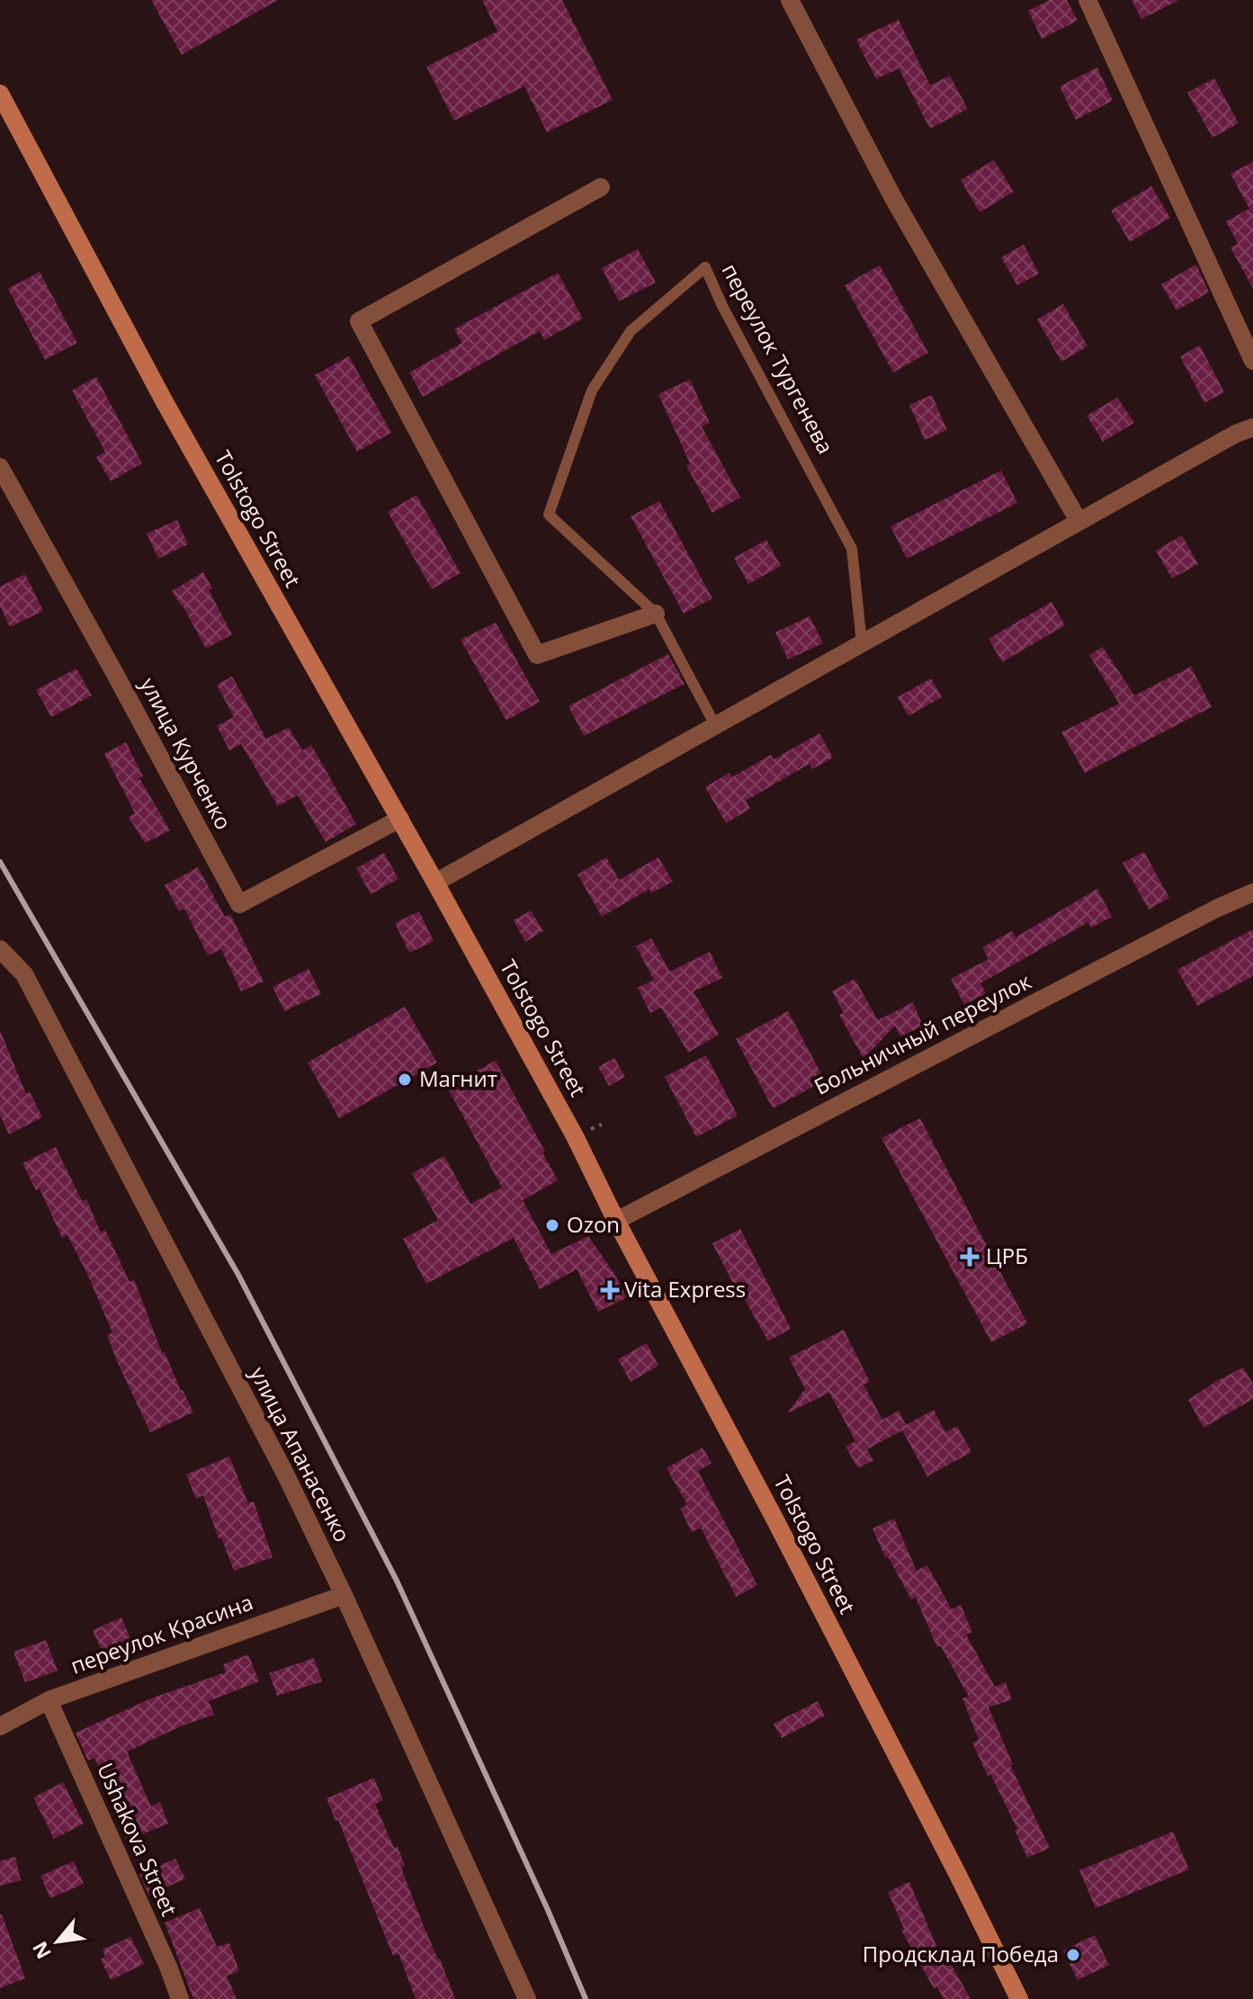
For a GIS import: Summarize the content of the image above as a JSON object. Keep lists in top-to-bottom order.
{
  "streets": {
    "main road": ["Tolstogo Street"],
    "street": [
      "улица Курченко",
      "Больничный переулок",
      "улица Апанасенко",
      "переулок Красина",
      "Ushakova Street"
    ],
    "lane": ["переулок Тургенева"]
  },
  "crossings": [
    ["Tolstogo Street", "улица Курченко"],
    ["Tolstogo Street", "Больничный переулок"],
    ["улица Апанасенко", "переулок Красина"],
    ["переулок Красина", "Ushakova Street"]
  ],
  "places": {
    "other": ["Магнит", "Ozon", "Продсклад Победа"],
    "health": ["ЦРБ", "Vita Express"]
  },
  "north": "bottom left"
}
